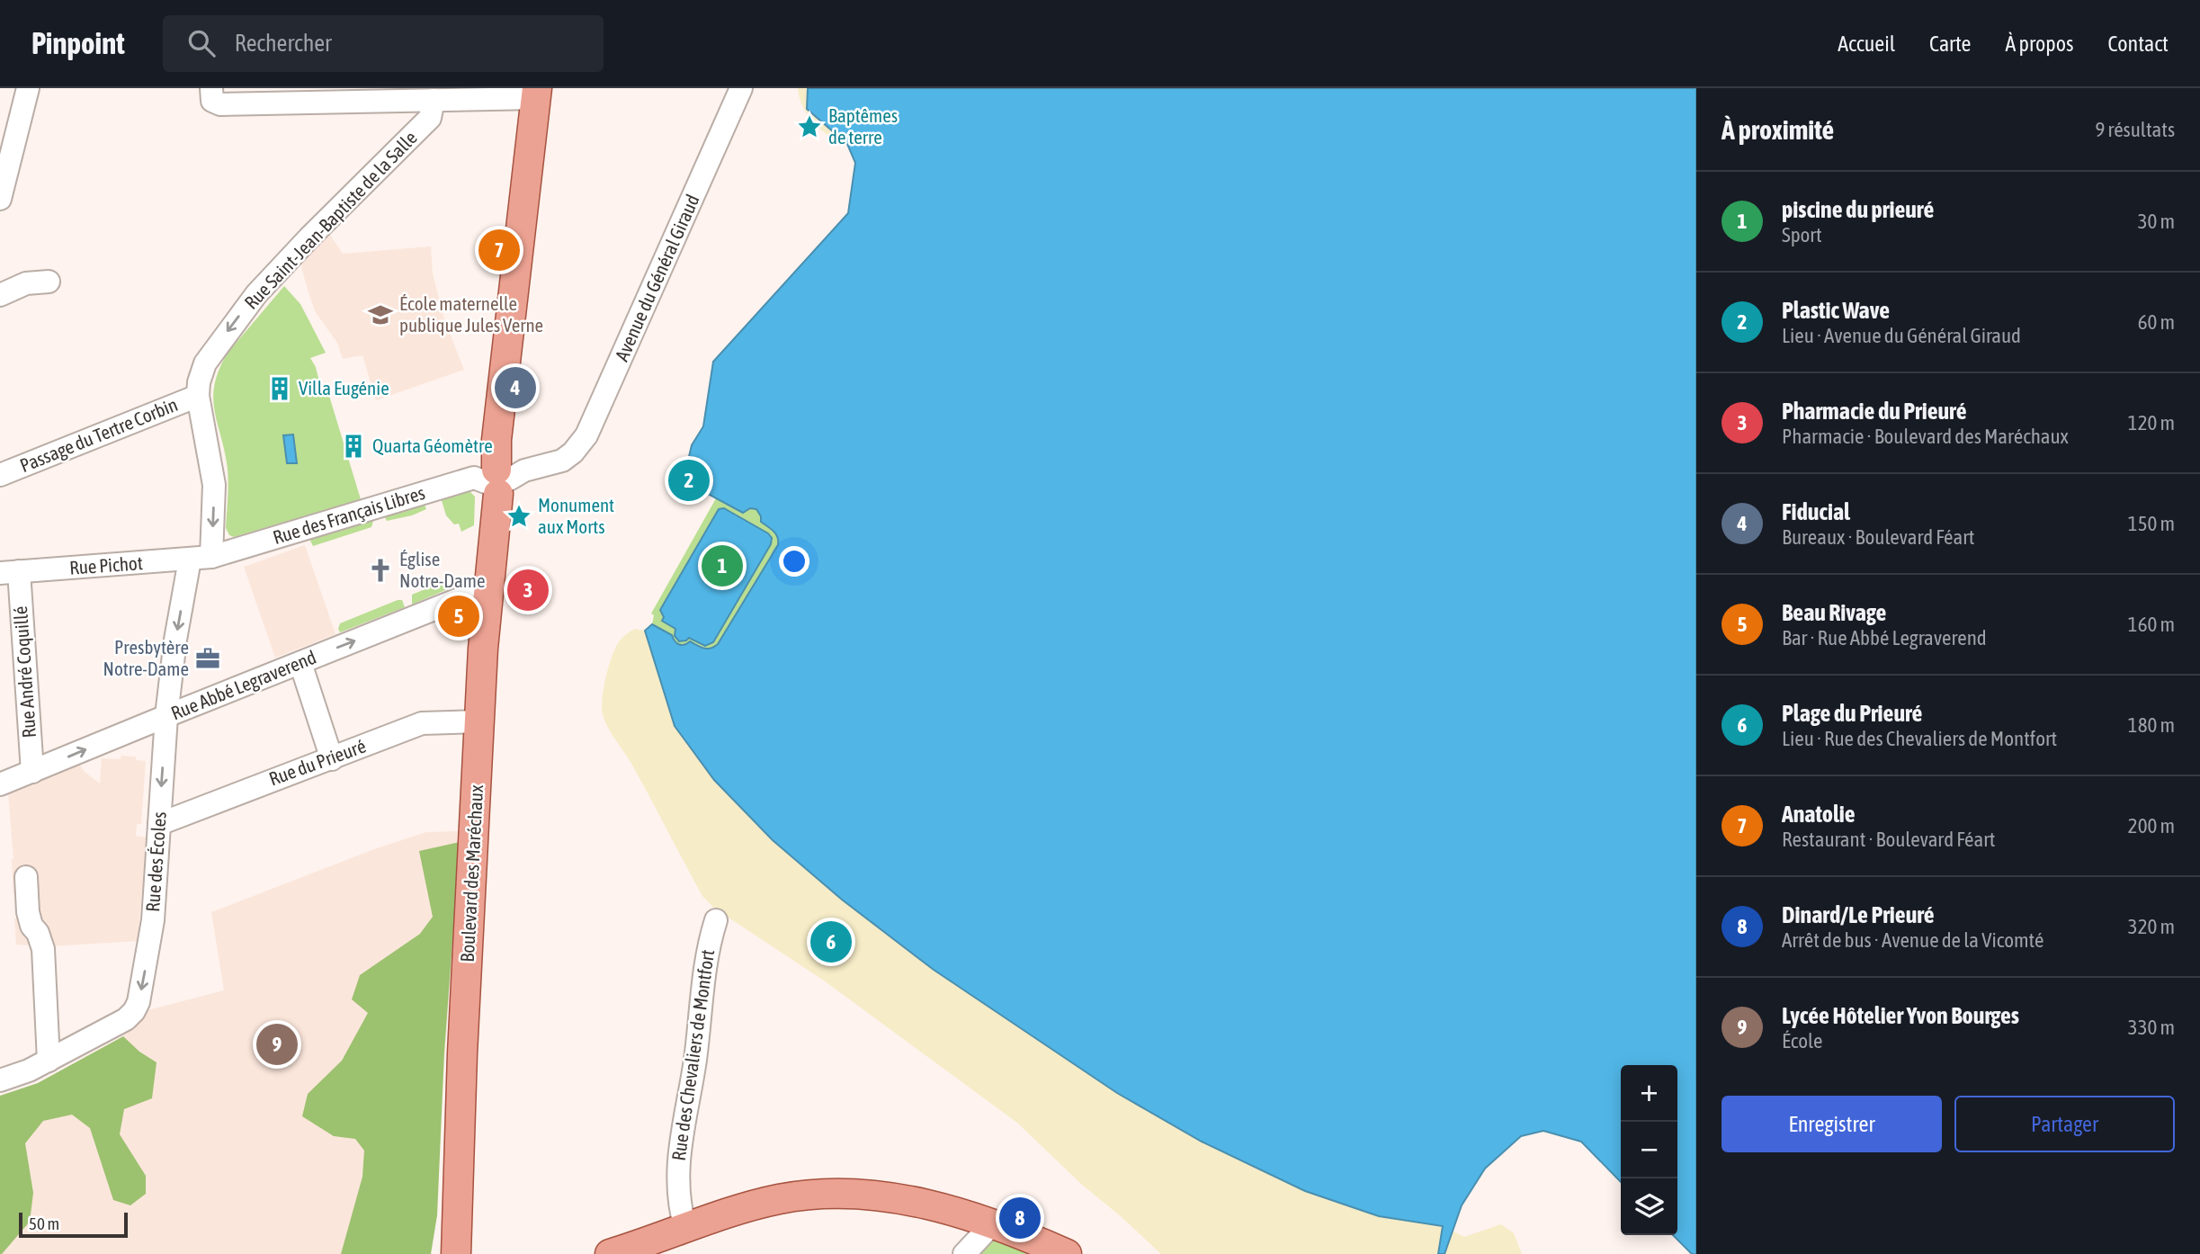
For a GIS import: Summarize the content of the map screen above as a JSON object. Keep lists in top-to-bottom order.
{
  "streets": {
    "main road": ["Boulevard des Maréchaux"],
    "street": [
      "Rue Saint-Jean-Baptiste de la Salle",
      "Avenue du Général Giraud",
      "Passage du Tertre Corbin",
      "Rue des Français Libres",
      "Rue Pichot",
      "Rue André Coquillé",
      "Rue Abbé Legraverend",
      "Rue du Prieuré",
      "Rue des Écoles",
      "Rue des Chevaliers de Montfort"
    ]
  },
  "crossings": [
    ["Rue Saint-Jean-Baptiste de la Salle", "Passage du Tertre Corbin"],
    ["Rue Saint-Jean-Baptiste de la Salle", "Rue des Français Libres"],
    ["Rue Saint-Jean-Baptiste de la Salle", "Rue Pichot"],
    ["Rue Saint-Jean-Baptiste de la Salle", "Rue des Écoles"],
    ["Avenue du Général Giraud", "Rue des Français Libres"],
    ["Avenue du Général Giraud", "Boulevard des Maréchaux"],
    ["Rue des Français Libres", "Rue Pichot"],
    ["Rue des Français Libres", "Rue des Écoles"],
    ["Rue des Français Libres", "Boulevard des Maréchaux"],
    ["Rue Pichot", "Rue André Coquillé"],
    ["Rue Pichot", "Rue des Écoles"],
    ["Rue André Coquillé", "Rue Abbé Legraverend"],
    ["Rue Abbé Legraverend", "Rue des Écoles"],
    ["Rue Abbé Legraverend", "Boulevard des Maréchaux"],
    ["Rue du Prieuré", "Rue des Écoles"],
    ["Rue du Prieuré", "Boulevard des Maréchaux"]
  ],
  "one_way": ["Rue Saint-Jean-Baptiste de la Salle", "Rue Abbé Legraverend"],
  "places": {
    "place": ["Baptêmes de terre", "Monument aux Morts"],
    "school or university": ["École maternelle publique Jules Verne"],
    "building": ["Villa Eugénie", "Quarta Géomètre"],
    "church": ["Église Notre-Dame"],
    "office": ["Presbytère Notre-Dame"]
  },
  "scale_bar": "50 m",
  "page": {
    "header": "Pinpoint",
    "search": "Rechercher",
    "nav": [
      "Accueil",
      "Carte",
      "À propos",
      "Contact"
    ],
    "heading": ["À proximité", "9 résultats"],
    "list": [
      {
        "mark": "1",
        "name": "piscine du prieuré",
        "note": "Sport",
        "value": "30 m"
      },
      {
        "mark": "2",
        "name": "Plastic Wave",
        "note": "Lieu · Avenue du Général Giraud",
        "value": "60 m"
      },
      {
        "mark": "3",
        "name": "Pharmacie du Prieuré",
        "note": "Pharmacie · Boulevard des Maréchaux",
        "value": "120 m"
      },
      {
        "mark": "4",
        "name": "Fiducial",
        "note": "Bureaux · Boulevard Féart",
        "value": "150 m"
      },
      {
        "mark": "5",
        "name": "Beau Rivage",
        "note": "Bar · Rue Abbé Legraverend",
        "value": "160 m"
      },
      {
        "mark": "6",
        "name": "Plage du Prieuré",
        "note": "Lieu · Rue des Chevaliers de Montfort",
        "value": "180 m"
      },
      {
        "mark": "7",
        "name": "Anatolie",
        "note": "Restaurant · Boulevard Féart",
        "value": "200 m"
      },
      {
        "mark": "8",
        "name": "Dinard/Le Prieuré",
        "note": "Arrêt de bus · Avenue de la Vicomté",
        "value": "320 m"
      },
      {
        "mark": "9",
        "name": "Lycée Hôtelier Yvon Bourges",
        "note": "École",
        "value": "330 m"
      }
    ],
    "pins": [
      "7",
      "4",
      "2",
      "1",
      "3",
      "5",
      "6",
      "9",
      "8"
    ],
    "map_buttons": ["+", "−"],
    "buttons": ["Enregistrer", "Partager"],
    "scale": "50 m"
  }
}
